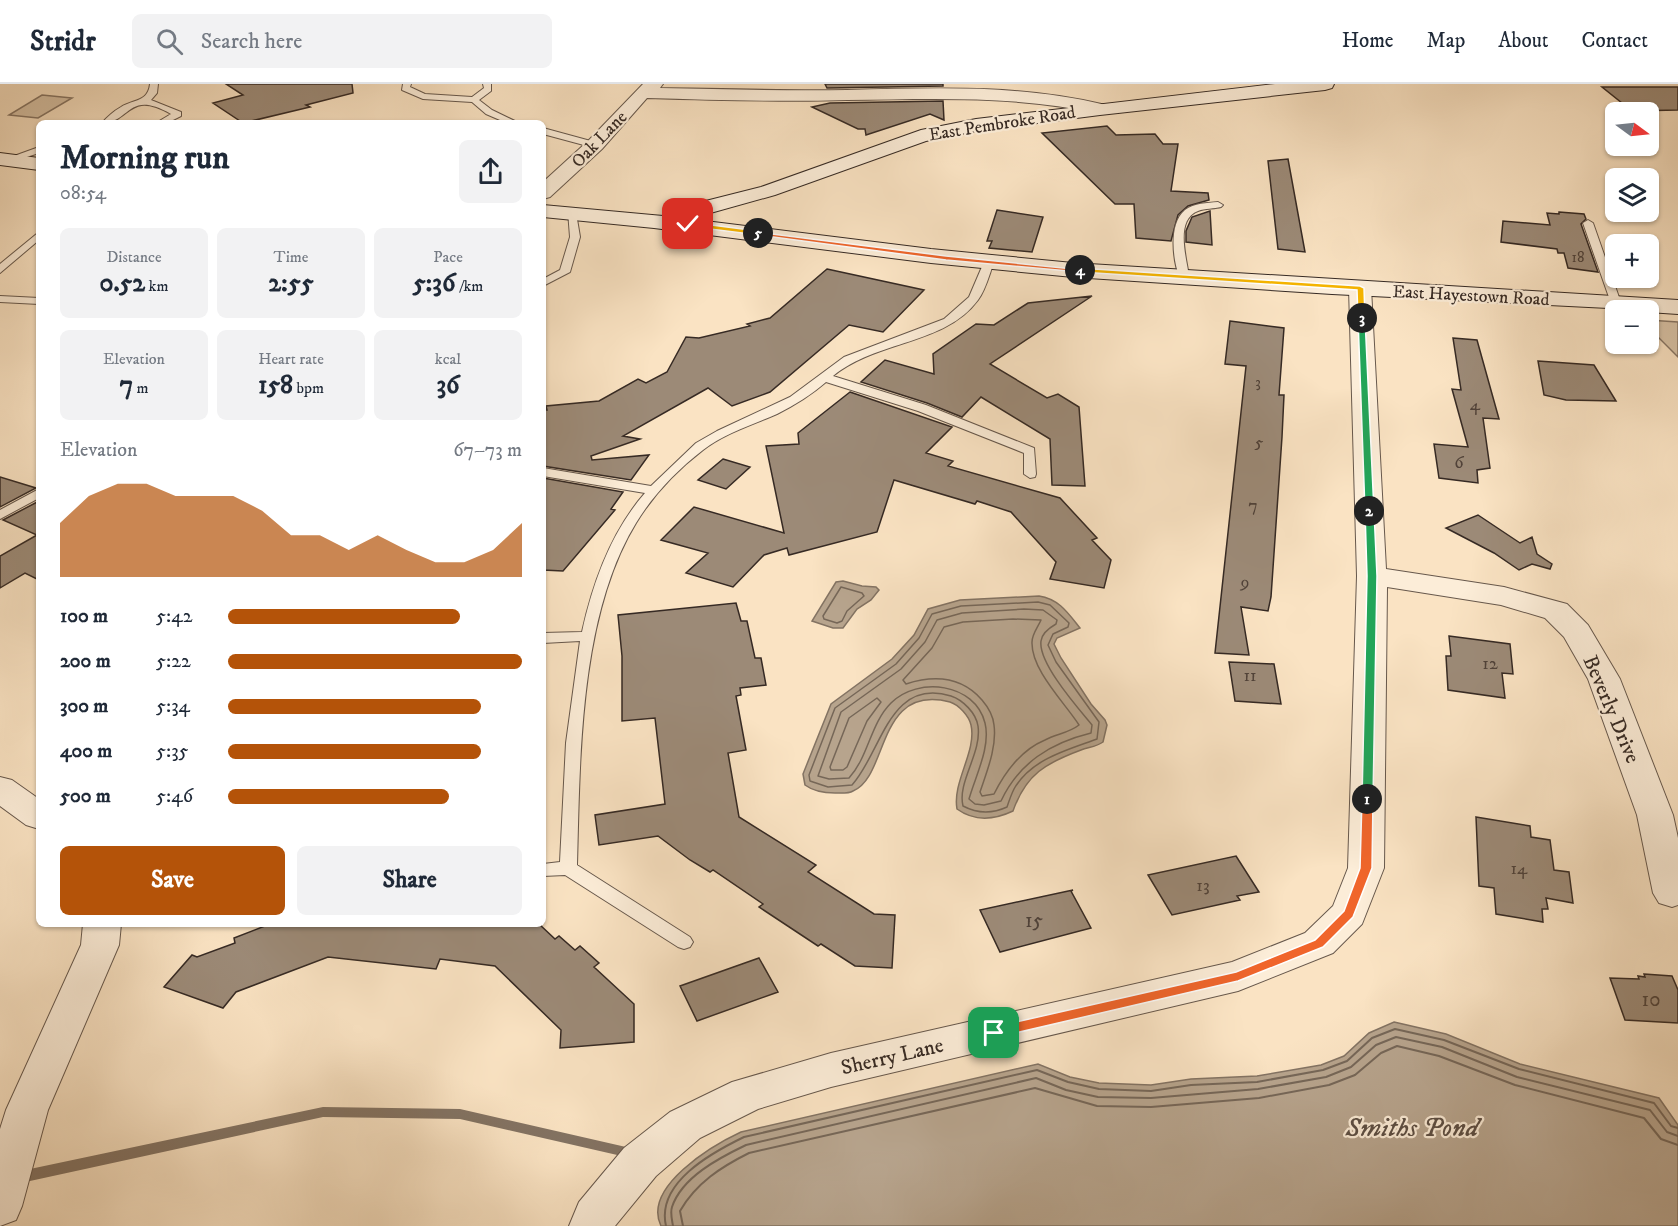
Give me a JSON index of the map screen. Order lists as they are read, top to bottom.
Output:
{
  "streets": {
    "street": [
      "East Pembroke Road",
      "Oak Lane",
      "East Hayestown Road",
      "Beverly Drive",
      "Sherry Lane"
    ]
  },
  "crossings": [
    ["East Pembroke Road", "East Hayestown Road"],
    ["East Hayestown Road", "Sherry Lane"],
    ["Beverly Drive", "Sherry Lane"]
  ],
  "water": ["Smiths Pond"],
  "house_numbers": [
    "18",
    "3",
    "4",
    "5",
    "6",
    "7",
    "9",
    "12",
    "11",
    "14",
    "13",
    "15",
    "10"
  ],
  "north": "right",
  "page": {
    "header": "Stridr",
    "search": "Search here",
    "nav": [
      "Home",
      "Map",
      "About",
      "Contact"
    ],
    "map_buttons": ["+", "−"],
    "heading": ["Morning run", "08:54"],
    "pins": [
      "5",
      "4",
      "3",
      "2",
      "1"
    ],
    "stats": [
      ["Distance", "0.52 km"],
      ["Time", "2:55"],
      ["Pace", "5:36 /km"],
      ["Elevation", "7 m"],
      ["Heart rate", "158 bpm"],
      ["kcal", "36"]
    ],
    "chart": ["Elevation", "67–73 m"],
    "list": [
      {
        "name": "100 m",
        "note": "5:42"
      },
      {
        "name": "200 m",
        "note": "5:22"
      },
      {
        "name": "300 m",
        "note": "5:34"
      },
      {
        "name": "400 m",
        "note": "5:35"
      },
      {
        "name": "500 m",
        "note": "5:46"
      }
    ],
    "buttons": ["Save", "Share"]
  }
}
